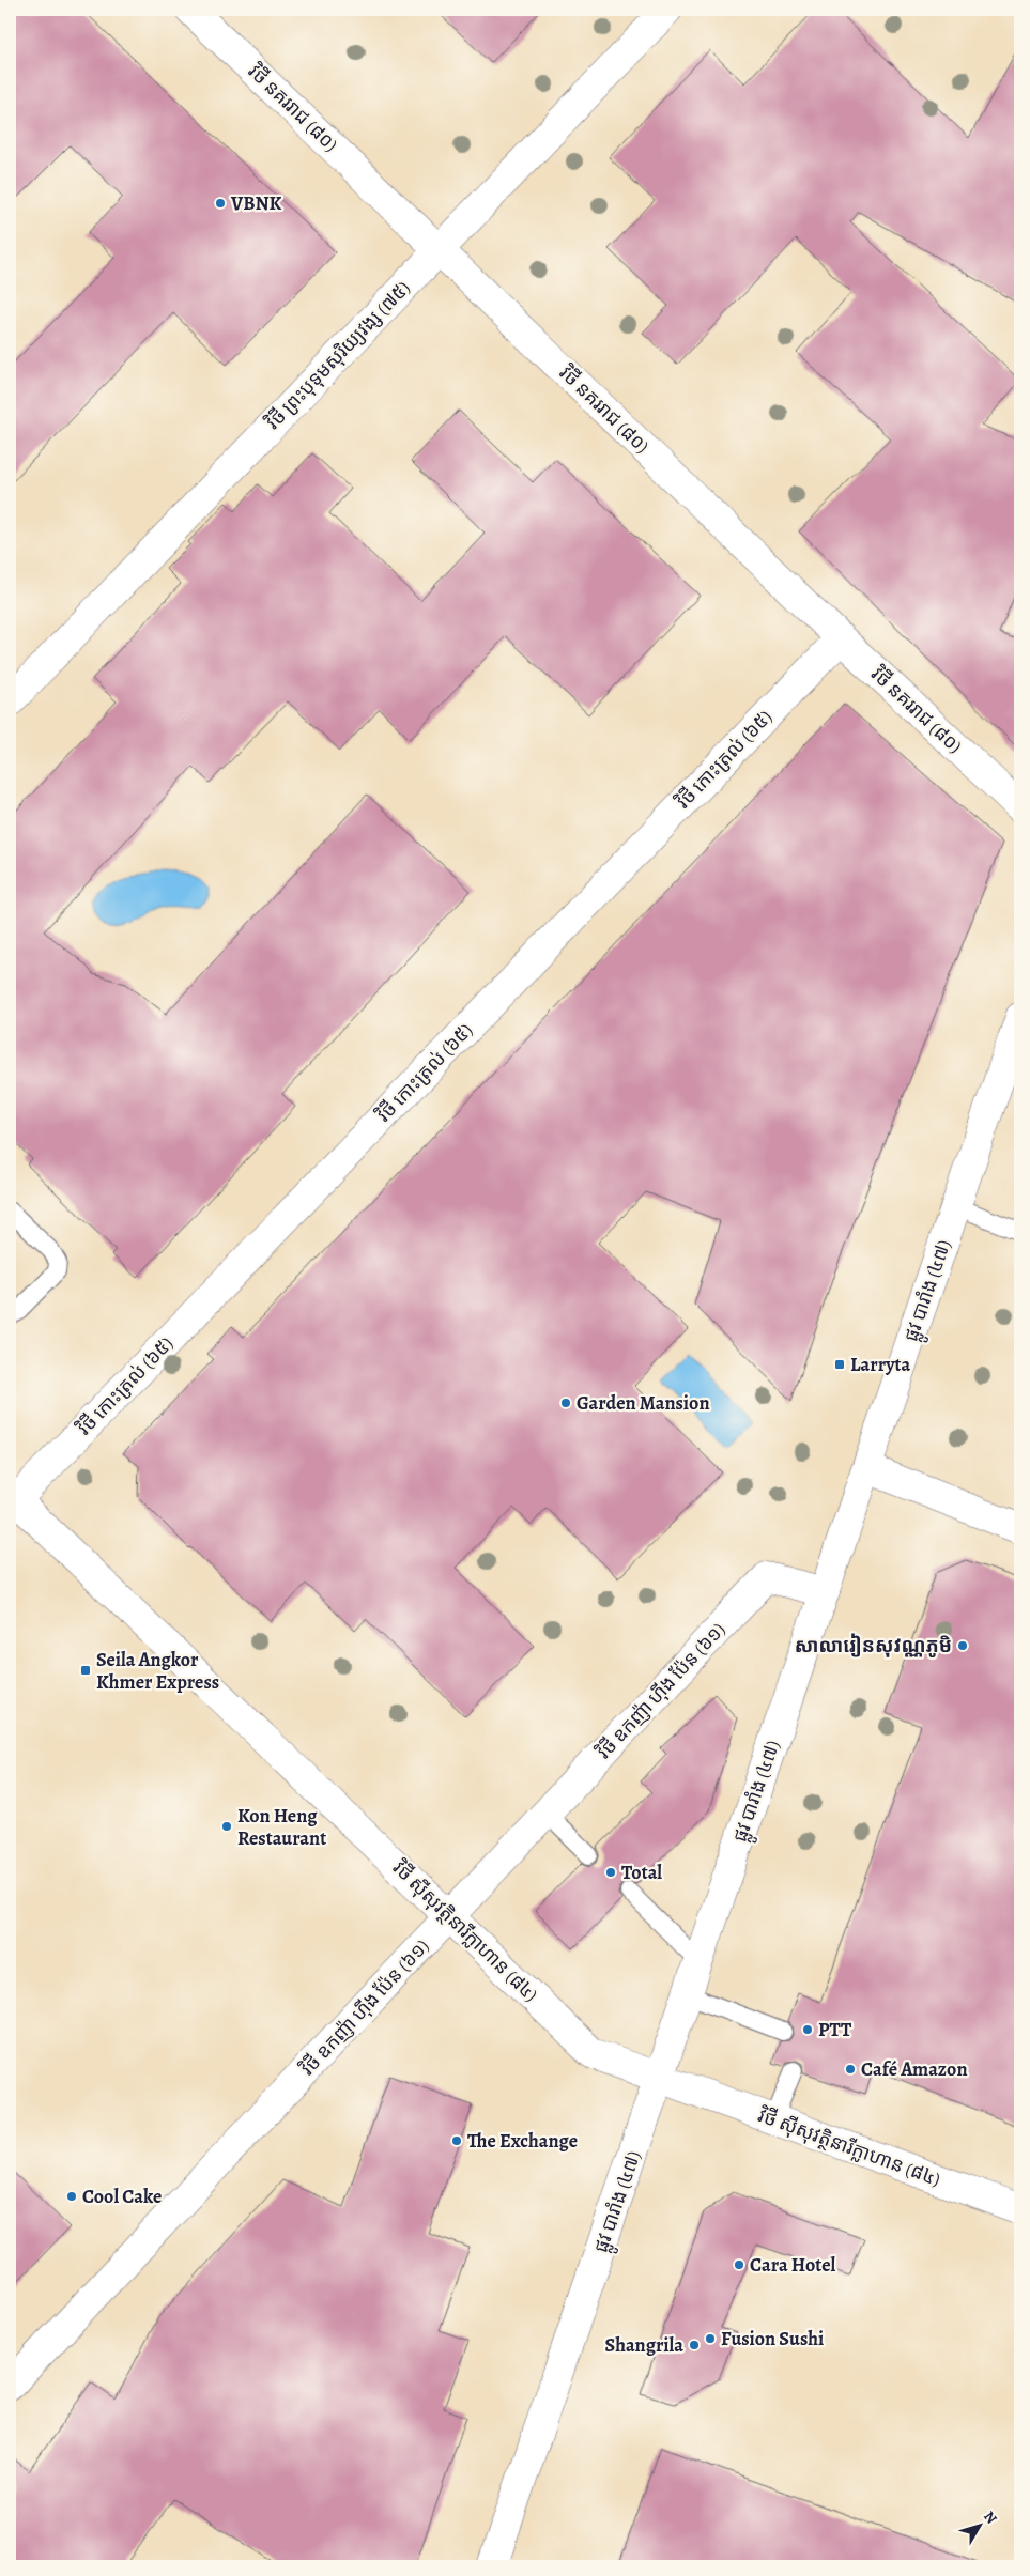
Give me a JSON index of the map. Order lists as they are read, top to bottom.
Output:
{
  "streets": {
    "street": [
      "វិថី នគររាជ (៨០)",
      "វិថី ព្រះបុទុមសុរិយ្យវង្ស (៧៥)",
      "វិថី កោះត្រល់ (៦៥)",
      "ផ្លូវ បារាំង (៤៧)",
      "វិថី ឧកញ៉ា ហ៊ីង ប៉ែន (៦១)",
      "វិថី ស៊ីសុវត្ថិនារីក្លាហាន (៨៤)"
    ]
  },
  "crossings": [
    ["វិថី នគររាជ (៨០)", "វិថី ព្រះបុទុមសុរិយ្យវង្ស (៧៥)"],
    ["វិថី នគររាជ (៨០)", "វិថី កោះត្រល់ (៦៥)"],
    ["វិថី កោះត្រល់ (៦៥)", "វិថី ស៊ីសុវត្ថិនារីក្លាហាន (៨៤)"],
    ["ផ្លូវ បារាំង (៤៧)", "វិថី ឧកញ៉ា ហ៊ីង ប៉ែន (៦១)"],
    ["ផ្លូវ បារាំង (៤៧)", "វិថី ស៊ីសុវត្ថិនារីក្លាហាន (៨៤)"],
    ["វិថី ឧកញ៉ា ហ៊ីង ប៉ែន (៦១)", "វិថី ស៊ីសុវត្ថិនារីក្លាហាន (៨៤)"]
  ],
  "places": {
    "other": [
      "VBNK",
      "Garden Mansion",
      "សាលារៀនសុវណ្ណភូមិ",
      "Kon Heng Restaurant",
      "Total",
      "PTT",
      "Café Amazon",
      "The Exchange",
      "Cool Cake",
      "Cara Hotel",
      "Fusion Sushi",
      "Shangrila"
    ],
    "transit": ["Larryta", "Seila Angkor Khmer Express"]
  },
  "north": "top right"
}
